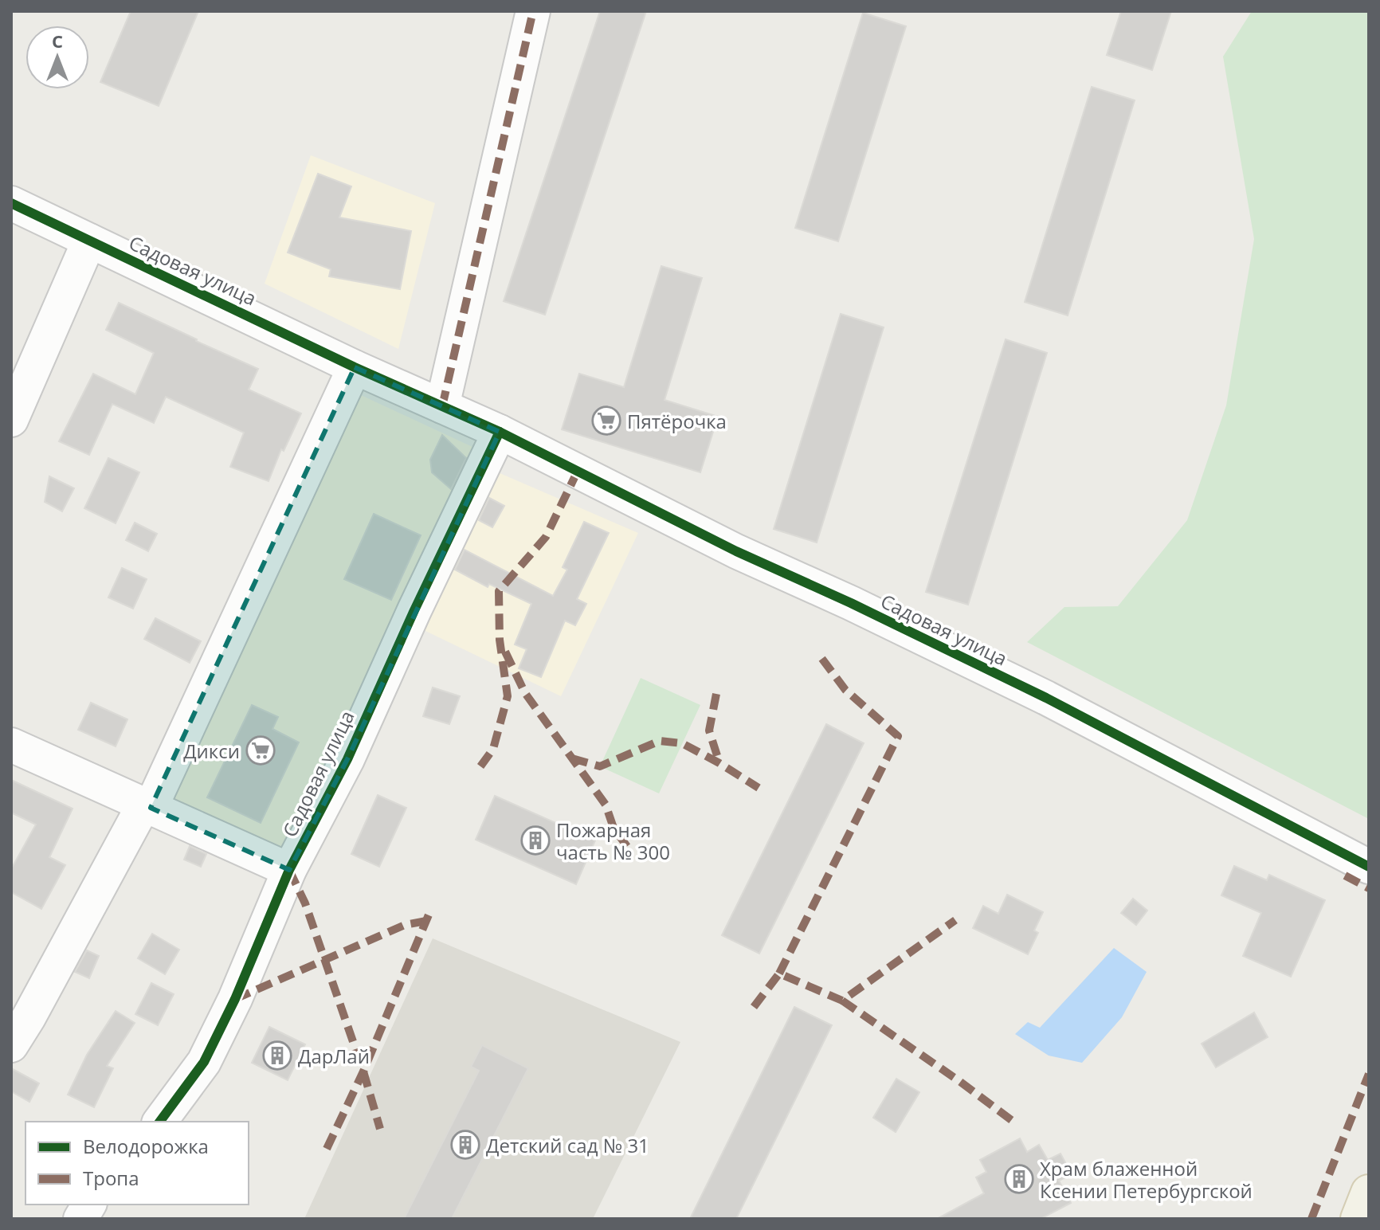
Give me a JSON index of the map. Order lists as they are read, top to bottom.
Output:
{
  "streets": {
    "street": ["Садовая улица"]
  },
  "places": {
    "supermarket": ["Пятёрочка", "Дикси"],
    "building": [
      "Пожарная часть № 300",
      "ДарЛай",
      "Детский сад № 31",
      "Храм блаженной Ксении Петербургской"
    ]
  },
  "legend": ["Велодорожка", "Тропа"],
  "north": "top"
}
